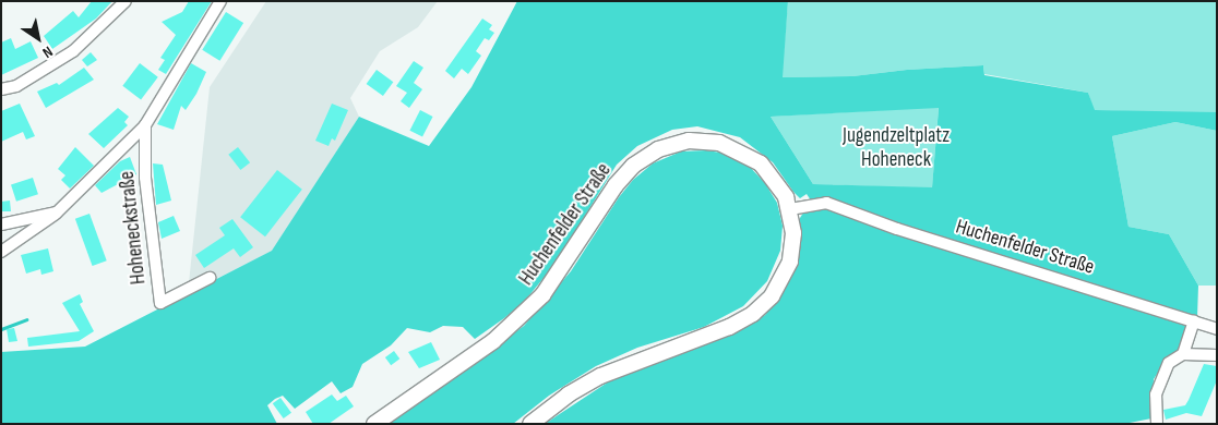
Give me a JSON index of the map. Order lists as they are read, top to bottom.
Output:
{
  "streets": {
    "main road": ["Huchenfelder Straße"],
    "street": ["Hoheneckstraße"]
  },
  "parks": ["Jugendzeltplatz Hoheneck"],
  "north": "bottom right"
}
